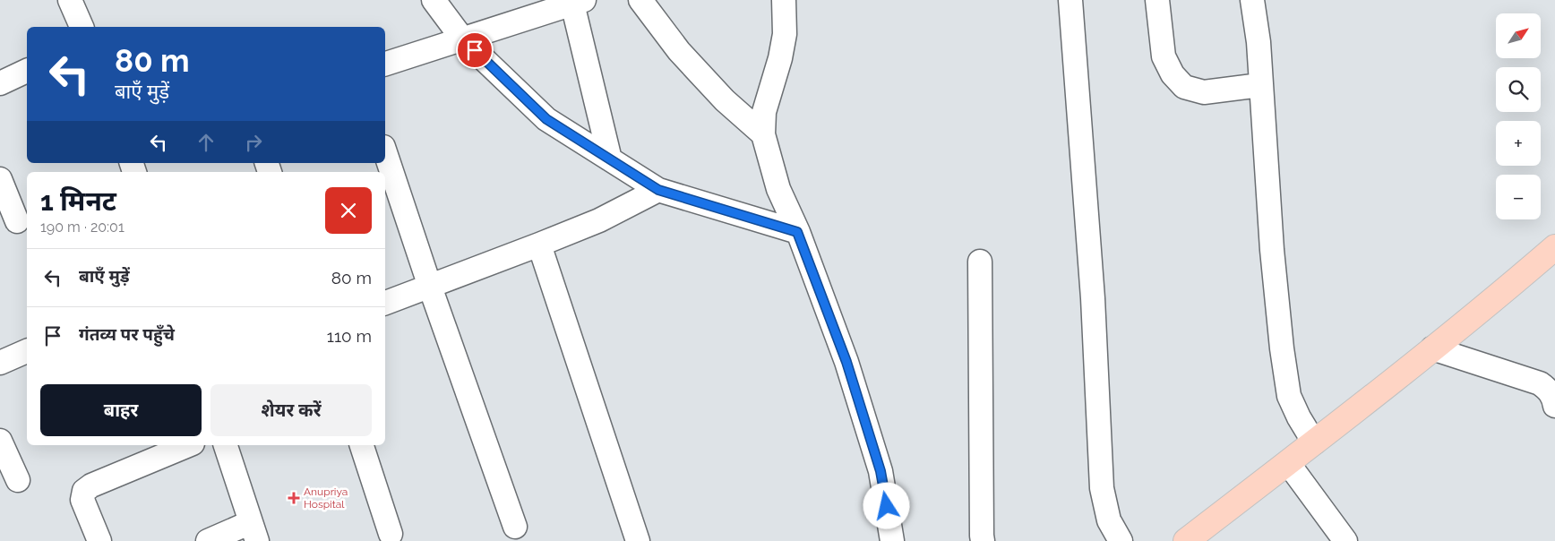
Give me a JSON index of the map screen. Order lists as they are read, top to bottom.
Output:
{
  "places": {
    "health": ["Anupriya Hospital"]
  },
  "north": "top right",
  "page": {
    "map_buttons": ["+", "−"],
    "turn": ["80 m", "बाएँ मुड़ें"],
    "heading": ["1 मिनट", "190 m · 20:01"],
    "list": [
      {
        "name": "बाएँ मुड़ें",
        "value": "80 m"
      },
      {
        "name": "गंतव्य पर पहुँचे",
        "value": "110 m"
      }
    ],
    "buttons": ["बाहर", "शेयर करें"]
  }
}
